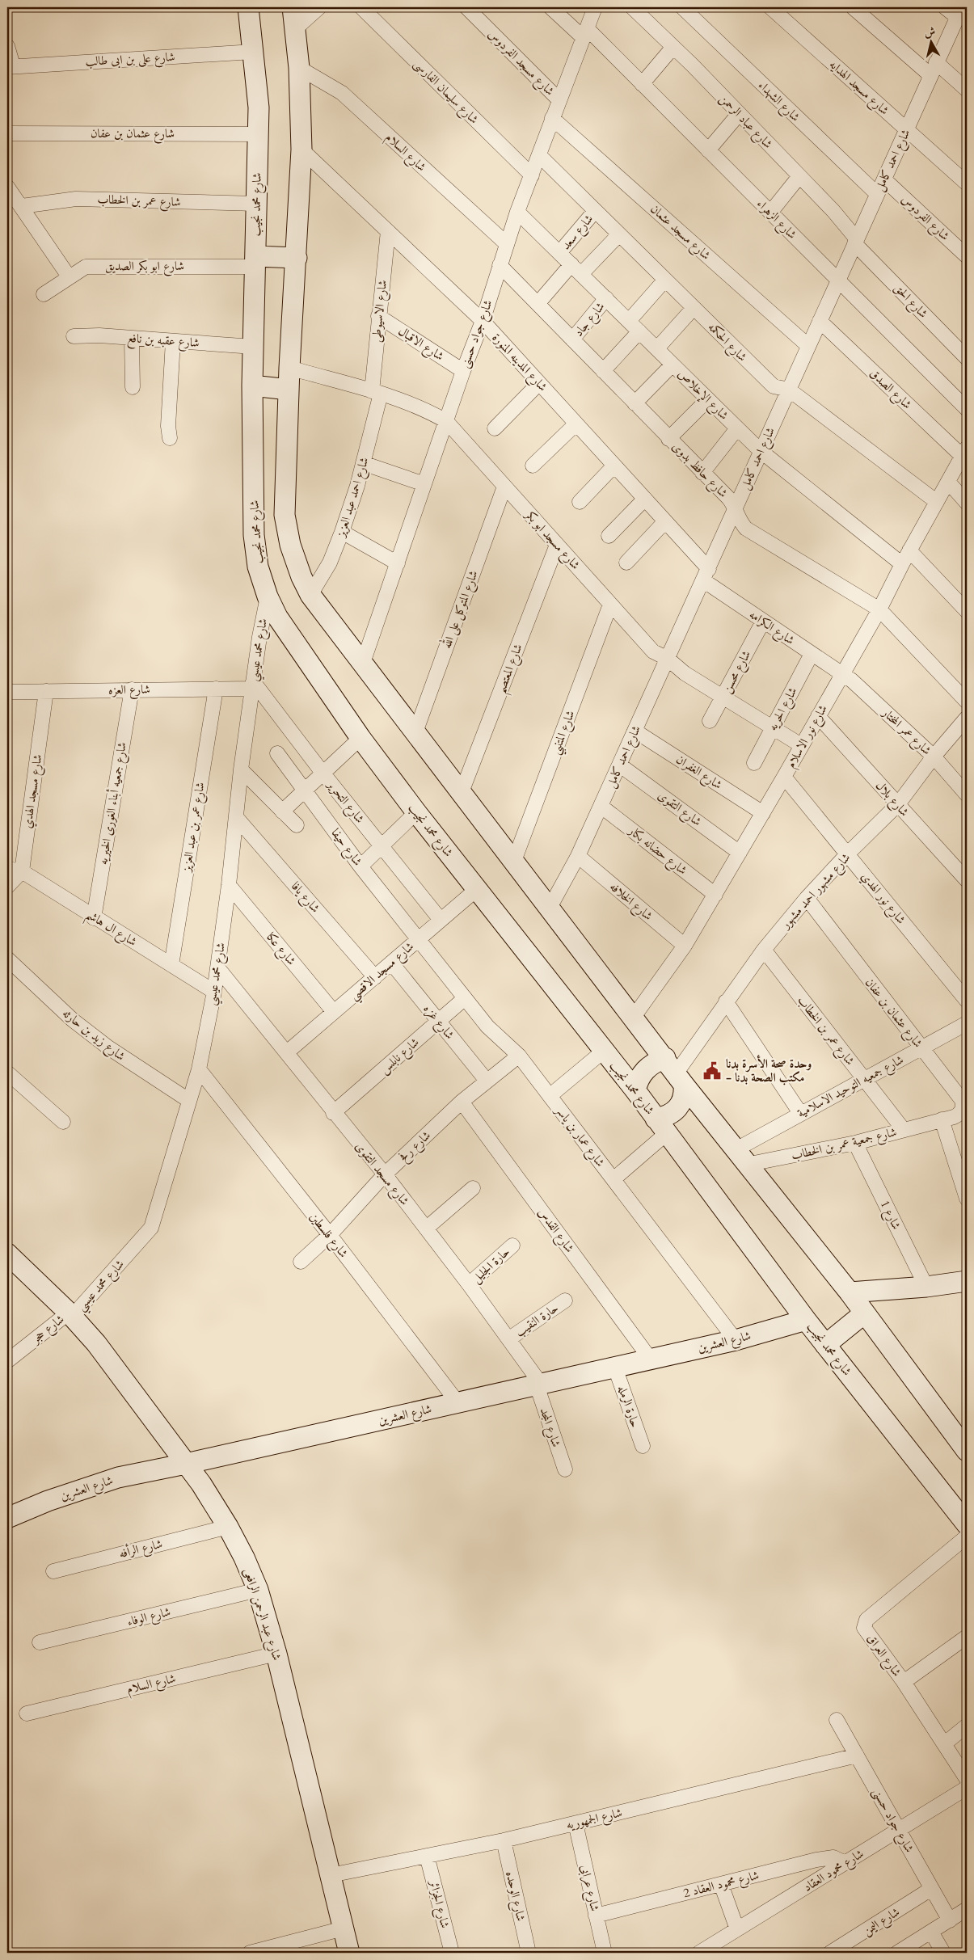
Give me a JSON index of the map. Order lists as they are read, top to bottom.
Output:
{
  "streets": {
    "main road": ["شارع محمد نجيب", "شارع العشرين", "شارع عبد الرحمن الرافعى"],
    "street": [
      "شارع على بن ابى طالب",
      "شارع مسجد الفردوس",
      "شارع مسجد الهدايه",
      "شارع سليمان الفارسى",
      "شارع الشهداء",
      "شارع عباد الرحمن",
      "شارع عثمان بن عفان",
      "شارع السلام",
      "شارع احمد كامل",
      "شارع عمر بن الخطاب",
      "شارع الفردوس",
      "شارع الزهراء",
      "شارع سعد",
      "شارع مسجد عثمان",
      "شارع ابو بكر الصديق",
      "شارع الحق",
      "شارع الاسيوطى",
      "شارع جاد",
      "شارع جواد حسنى",
      "شارع عقبه بن نافع",
      "شارع الحكمه",
      "شارع الاقبال",
      "شارع المدينه المنورة",
      "شارع الصدق",
      "شارع الإخلاص",
      "شارع حافظ بدوى",
      "شارع احمد عبد العزيز",
      "شارع مسجد ابو بكر",
      "شارع المتوكل على الله",
      "شارع الكرامه",
      "شارع محمد عيسي",
      "شارع المعتصم",
      "شارع محسن",
      "شارع العزه",
      "شارع الحريه",
      "شارع عمر المختار",
      "شارع المتنبي",
      "شارع نور الاسلام",
      "شارع الغفران",
      "شارع مسجد الهدي",
      "شارع بلال",
      "شارع التحرير",
      "شارع جمعيه أبناء الغورى الخيريه",
      "شارع التقوى",
      "شارع عمر بن عبد العزيز",
      "شارع حيفا",
      "شارع حضانه بكار",
      "شارع مشهور احمد مشهور",
      "شارع يافا",
      "شارع نور الهدي",
      "شارع الخلافه",
      "شارع ال هاشم",
      "شارع عكا",
      "شارع مسجد الاقصي",
      "شارع غزه",
      "شارع زيد بن حارثه",
      "شارع نابلس",
      "شارع جمعيه التوحيد الاسلامية",
      "شارع عمار بن ياسر",
      "شارع جمعية عمر بن الخطاب",
      "شارع رفح",
      "شارع مسجد التقوى",
      "شارع 1",
      "شارع القدس",
      "شارع فلسطين",
      "حارة الجليل",
      "حارة النقيب",
      "شارع حجر",
      "حارة الرمله",
      "شارع المجد",
      "شارع الرأفه",
      "شارع الوفاء",
      "شارع العراق",
      "شارع الجمهوريه",
      "شارع محمود العقاد",
      "شارع محمود العقاد 2",
      "شارع عرابى",
      "شارع الوحده",
      "شارع الجزائر",
      "شارع اليمن"
    ]
  },
  "crossings": [
    ["شارع على بن ابى طالب", "شارع محمد نجيب"],
    ["شارع مسجد الفردوس", "شارع جواد حسنى"],
    ["شارع مسجد الهدايه", "شارع احمد كامل"],
    ["شارع سليمان الفارسى", "شارع جواد حسنى"],
    ["شارع الشهداء", "شارع احمد كامل"],
    ["شارع عباد الرحمن", "شارع احمد كامل"],
    ["شارع عباد الرحمن", "شارع الحق"],
    ["شارع عثمان بن عفان", "شارع محمد نجيب"],
    ["شارع عثمان بن عفان", "شارع مشهور احمد مشهور"],
    ["شارع عثمان بن عفان", "شارع جمعيه التوحيد الاسلامية"],
    ["شارع عثمان بن عفان", "شارع جمعية عمر بن الخطاب"],
    ["شارع السلام", "شارع جواد حسنى"],
    ["شارع السلام", "شارع عبد الرحمن الرافعى"],
    ["شارع احمد كامل", "شارع الفردوس"],
    ["شارع احمد كامل", "شارع الزهراء"],
    ["شارع احمد كامل", "شارع مسجد عثمان"],
    ["شارع احمد كامل", "شارع الحق"],
    ["شارع احمد كامل", "شارع الحكمه"],
    ["شارع احمد كامل", "شارع المدينه المنورة"],
    ["شارع احمد كامل", "شارع الصدق"],
    ["شارع احمد كامل", "شارع الإخلاص"],
    ["شارع احمد كامل", "شارع حافظ بدوى"],
    ["شارع احمد كامل", "شارع مسجد ابو بكر"],
    ["شارع احمد كامل", "شارع الكرامه"],
    ["شارع احمد كامل", "شارع الغفران"],
    ["شارع احمد كامل", "شارع التقوى"],
    ["شارع احمد كامل", "شارع حضانه بكار"],
    ["شارع احمد كامل", "شارع الخلافه"],
    ["شارع عمر بن الخطاب", "شارع محمد نجيب"],
    ["شارع عمر بن الخطاب", "شارع مشهور احمد مشهور"],
    ["شارع عمر بن الخطاب", "شارع جمعيه التوحيد الاسلامية"],
    ["شارع عمر بن الخطاب", "شارع جمعية عمر بن الخطاب"],
    ["شارع محمد نجيب", "شارع ابو بكر الصديق"],
    ["شارع محمد نجيب", "شارع عقبه بن نافع"],
    ["شارع محمد نجيب", "شارع محمد عيسي"],
    ["شارع محمد نجيب", "شارع مسجد الاقصي"],
    ["شارع محمد نجيب", "شارع العشرين"],
    ["شارع الزهراء", "شارع جواد حسنى"],
    ["شارع سعد", "شارع الحكمه"],
    ["شارع سعد", "شارع الإخلاص"],
    ["شارع سعد", "شارع حافظ بدوى"],
    ["شارع مسجد عثمان", "شارع جواد حسنى"],
    ["شارع الاسيوطى", "شارع الاقبال"],
    ["شارع الاسيوطى", "شارع المدينه المنورة"],
    ["شارع الاسيوطى", "شارع احمد عبد العزيز"],
    ["شارع الاسيوطى", "شارع مسجد ابو بكر"],
    ["شارع جاد", "شارع الإخلاص"],
    ["شارع جاد", "شارع حافظ بدوى"],
    ["شارع جواد حسنى", "شارع الحكمه"],
    ["شارع جواد حسنى", "شارع الاقبال"],
    ["شارع جواد حسنى", "شارع المدينه المنورة"],
    ["شارع جواد حسنى", "شارع الإخلاص"],
    ["شارع جواد حسنى", "شارع حافظ بدوى"],
    ["شارع جواد حسنى", "شارع مسجد ابو بكر"],
    ["شارع جواد حسنى", "شارع الجمهوريه"],
    ["شارع جواد حسنى", "شارع محمود العقاد"],
    ["شارع جواد حسنى", "شارع اليمن"],
    ["شارع الحكمه", "شارع نور الاسلام"],
    ["شارع المدينه المنورة", "شارع الكرامه"],
    ["شارع الصدق", "شارع نور الاسلام"],
    ["شارع الإخلاص", "شارع نور الاسلام"],
    ["شارع حافظ بدوى", "شارع نور الاسلام"],
    ["شارع احمد عبد العزيز", "شارع مسجد ابو بكر"],
    ["شارع مسجد ابو بكر", "شارع المتوكل على الله"],
    ["شارع مسجد ابو بكر", "شارع المعتصم"],
    ["شارع مسجد ابو بكر", "شارع محسن"],
    ["شارع مسجد ابو بكر", "شارع الحريه"],
    ["شارع مسجد ابو بكر", "شارع المتنبي"],
    ["شارع مسجد ابو بكر", "شارع نور الاسلام"],
    ["شارع الكرامه", "شارع محسن"],
    ["شارع الكرامه", "شارع الحريه"],
    ["شارع الكرامه", "شارع عمر المختار"],
    ["شارع الكرامه", "شارع نور الاسلام"],
    ["شارع محمد عيسي", "شارع العزه"],
    ["شارع محمد عيسي", "شارع التحرير"],
    ["شارع محمد عيسي", "شارع يافا"],
    ["شارع محمد عيسي", "شارع ال هاشم"],
    ["شارع محمد عيسي", "شارع عكا"],
    ["شارع محمد عيسي", "شارع زيد بن حارثه"],
    ["شارع محمد عيسي", "شارع مسجد التقوى"],
    ["شارع محمد عيسي", "شارع فلسطين"],
    ["شارع محمد عيسي", "شارع حجر"],
    ["شارع محمد عيسي", "شارع عبد الرحمن الرافعى"],
    ["شارع العزه", "شارع مسجد الهدي"],
    ["شارع العزه", "شارع التحرير"],
    ["شارع العزه", "شارع جمعيه أبناء الغورى الخيريه"],
    ["شارع العزه", "شارع عمر بن عبد العزيز"],
    ["شارع عمر المختار", "شارع نور الاسلام"],
    ["شارع عمر المختار", "شارع مشهور احمد مشهور"],
    ["شارع نور الاسلام", "شارع الغفران"],
    ["شارع نور الاسلام", "شارع بلال"],
    ["شارع نور الاسلام", "شارع التقوى"],
    ["شارع نور الاسلام", "شارع حضانه بكار"],
    ["شارع نور الاسلام", "شارع نور الهدي"],
    ["شارع نور الاسلام", "شارع الخلافه"],
    ["شارع مسجد الهدي", "شارع ال هاشم"],
    ["شارع بلال", "شارع مشهور احمد مشهور"],
    ["شارع التحرير", "شارع مسجد الاقصي"],
    ["شارع جمعيه أبناء الغورى الخيريه", "شارع ال هاشم"],
    ["شارع عمر بن عبد العزيز", "شارع ال هاشم"],
    ["شارع حيفا", "شارع مسجد الاقصي"],
    ["شارع حيفا", "شارع عمار بن ياسر"],
    ["شارع مشهور احمد مشهور", "شارع نور الهدي"],
    ["شارع يافا", "شارع مسجد الاقصي"],
    ["شارع عكا", "شارع مسجد الاقصي"],
    ["شارع مسجد الاقصي", "شارع غزه"],
    ["شارع مسجد الاقصي", "شارع عمار بن ياسر"],
    ["شارع مسجد الاقصي", "شارع مسجد التقوى"],
    ["شارع غزه", "شارع نابلس"],
    ["شارع غزه", "شارع رفح"],
    ["شارع نابلس", "شارع عمار بن ياسر"],
    ["شارع نابلس", "شارع مسجد التقوى"],
    ["شارع جمعيه التوحيد الاسلامية", "شارع جمعية عمر بن الخطاب"],
    ["شارع عمار بن ياسر", "شارع رفح"],
    ["شارع عمار بن ياسر", "شارع العشرين"],
    ["شارع جمعية عمر بن الخطاب", "شارع 1"],
    ["شارع رفح", "شارع مسجد التقوى"],
    ["شارع رفح", "شارع القدس"],
    ["شارع رفح", "شارع فلسطين"],
    ["شارع مسجد التقوى", "حارة الجليل"],
    ["شارع مسجد التقوى", "حارة النقيب"],
    ["شارع مسجد التقوى", "شارع العشرين"],
    ["شارع مسجد التقوى", "شارع المجد"],
    ["شارع القدس", "شارع العشرين"],
    ["شارع فلسطين", "شارع العشرين"],
    ["شارع حجر", "شارع عبد الرحمن الرافعى"],
    ["شارع العشرين", "حارة الرمله"],
    ["شارع العشرين", "شارع المجد"],
    ["شارع العشرين", "شارع عبد الرحمن الرافعى"],
    ["شارع الرأفه", "شارع عبد الرحمن الرافعى"],
    ["شارع عبد الرحمن الرافعى", "شارع الوفاء"],
    ["شارع عبد الرحمن الرافعى", "شارع الجمهوريه"],
    ["شارع الجمهوريه", "شارع عرابى"],
    ["شارع الجمهوريه", "شارع الوحده"],
    ["شارع الجمهوريه", "شارع الجزائر"],
    ["شارع محمود العقاد", "شارع محمود العقاد 2"],
    ["شارع محمود العقاد 2", "شارع عرابى"]
  ],
  "places": {
    "public building": ["وحدة صحة الأسرة بدنا - مكتب الصحة بدنا"]
  },
  "north": "top"
}
